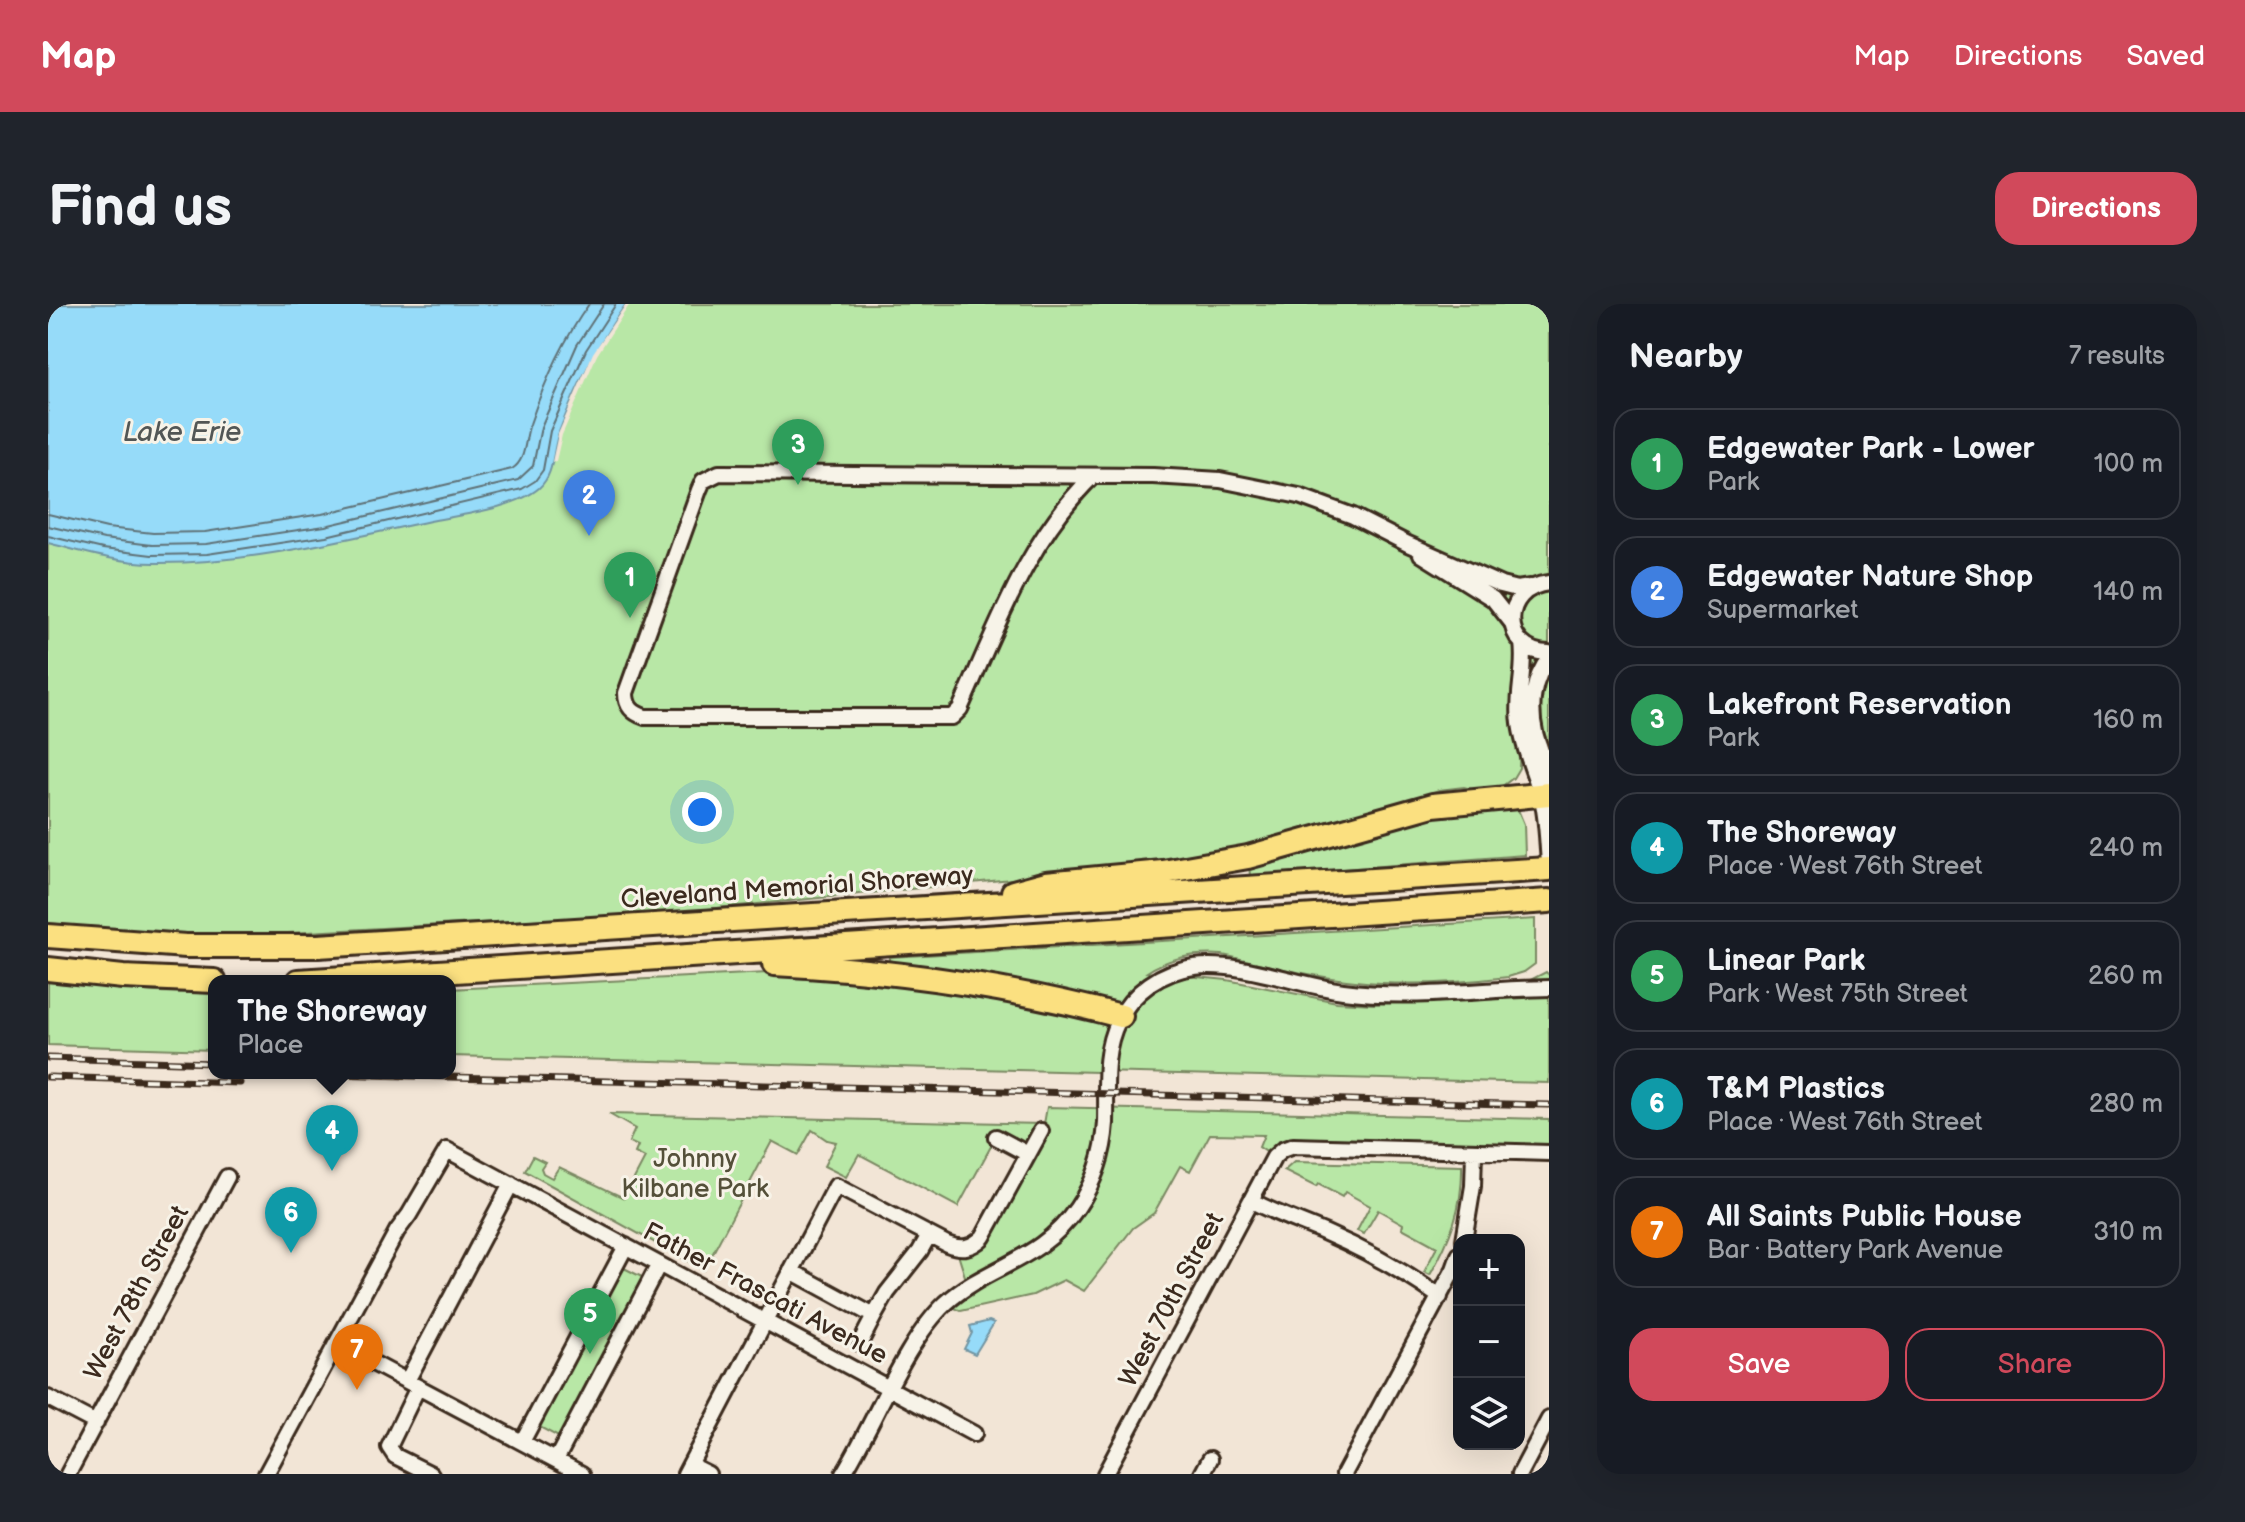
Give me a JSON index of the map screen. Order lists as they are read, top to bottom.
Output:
{
  "streets": {
    "highway": ["Cleveland Memorial Shoreway"],
    "street": ["West 78th Street", "Father Frascati Avenue", "West 70th Street"]
  },
  "water": ["Lake Erie"],
  "parks": ["Johnny Kilbane Park"],
  "page": {
    "header": "Map",
    "nav": ["Map", "Directions", "Saved"],
    "buttons": [
      "Directions",
      ["Save", "Share"]
    ],
    "title": "Find us",
    "heading": ["Nearby", "7 results"],
    "list": [
      {
        "mark": "1",
        "name": "Edgewater Park - Lower",
        "note": "Park",
        "value": "100 m"
      },
      {
        "mark": "2",
        "name": "Edgewater Nature Shop",
        "note": "Supermarket",
        "value": "140 m"
      },
      {
        "mark": "3",
        "name": "Lakefront Reservation",
        "note": "Park",
        "value": "160 m"
      },
      {
        "mark": "4",
        "name": "The Shoreway",
        "note": "Place · West 76th Street",
        "value": "240 m"
      },
      {
        "mark": "5",
        "name": "Linear Park",
        "note": "Park · West 75th Street",
        "value": "260 m"
      },
      {
        "mark": "6",
        "name": "T&M Plastics",
        "note": "Place · West 76th Street",
        "value": "280 m"
      },
      {
        "mark": "7",
        "name": "All Saints Public House",
        "note": "Bar · Battery Park Avenue",
        "value": "310 m"
      }
    ],
    "pins": [
      "3",
      "2",
      "1",
      "4",
      "6",
      "5",
      "7"
    ],
    "popup": ["The Shoreway", "Place"],
    "map_buttons": ["+", "−"]
  }
}
